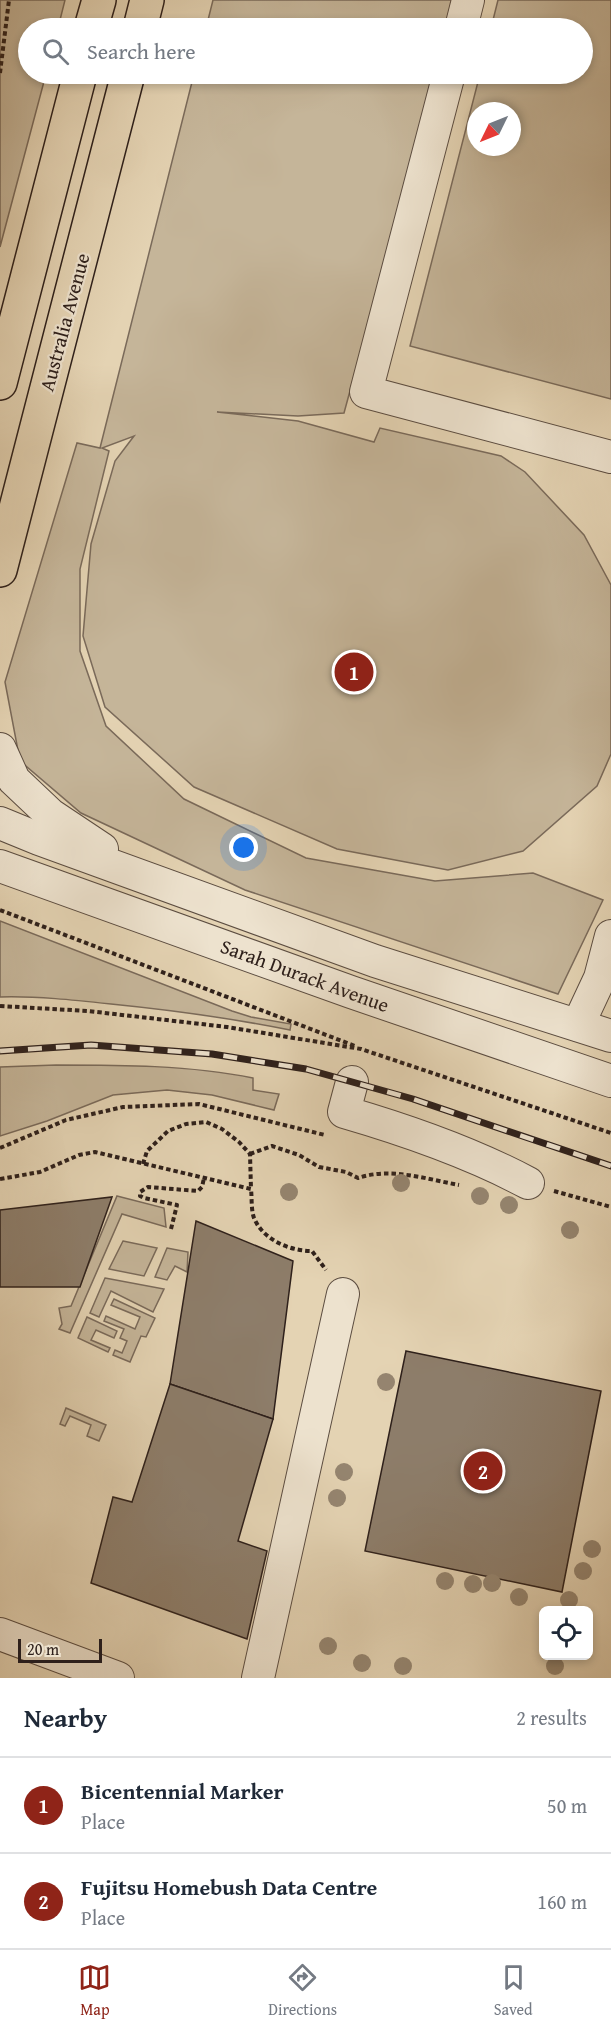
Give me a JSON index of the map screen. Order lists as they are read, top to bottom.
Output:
{
  "streets": {
    "main road": ["Australia Avenue"],
    "street": ["Sarah Durack Avenue"]
  },
  "scale_bar": "20 m",
  "north": "bottom left",
  "page": {
    "search": "Search here",
    "pins": ["1", "2"],
    "scale": "20 m",
    "heading": ["Nearby", "2 results"],
    "list": [
      {
        "mark": "1",
        "name": "Bicentennial Marker",
        "note": "Place",
        "value": "50 m"
      },
      {
        "mark": "2",
        "name": "Fujitsu Homebush Data Centre",
        "note": "Place",
        "value": "160 m"
      }
    ],
    "nav": ["Map", "Directions", "Saved"]
  }
}
